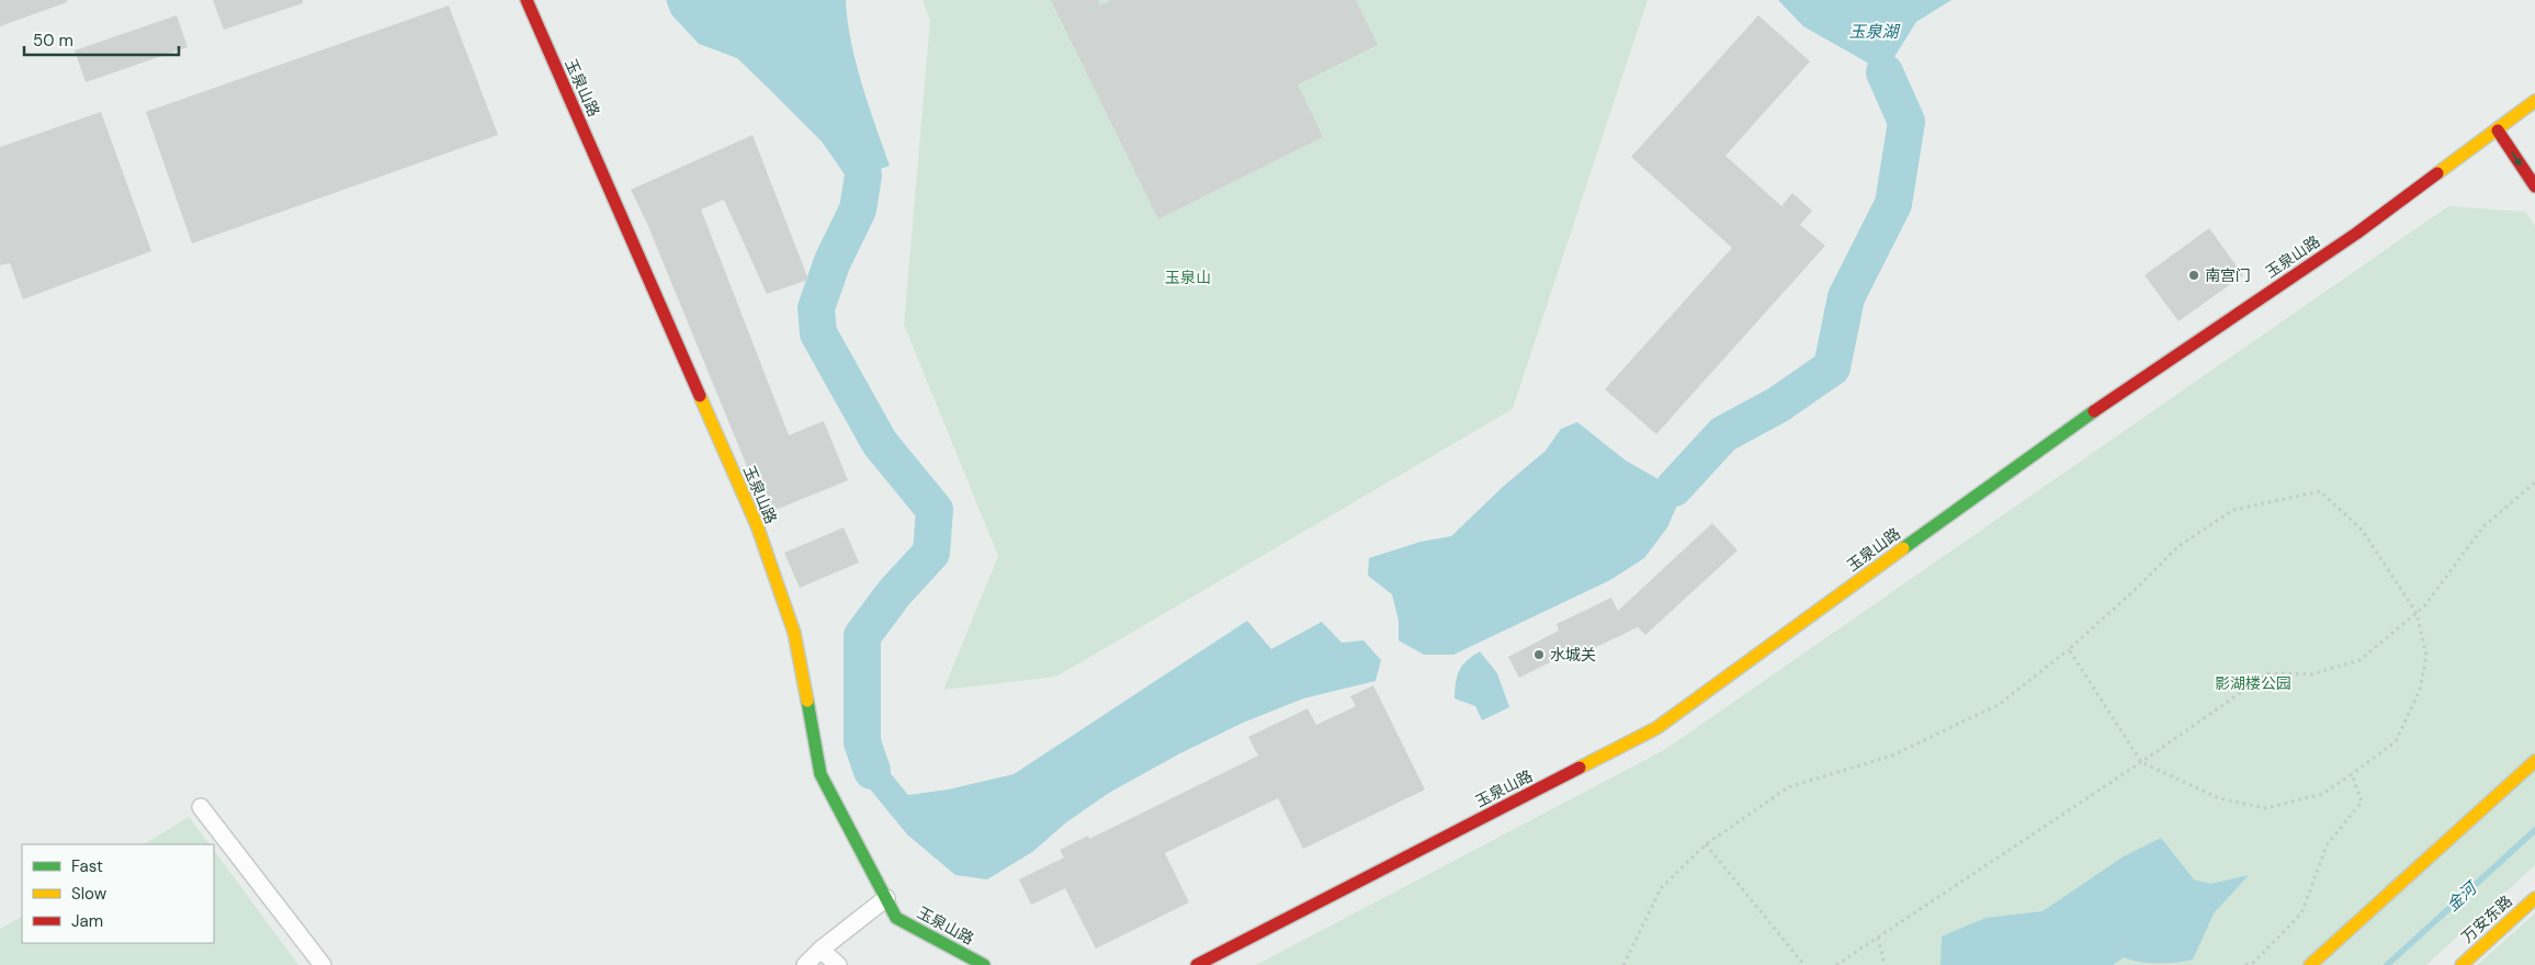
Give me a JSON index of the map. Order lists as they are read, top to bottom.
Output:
{
  "streets": {
    "street": ["玉泉山路", "万安东路"]
  },
  "water": ["玉泉湖", "金河"],
  "parks": ["玉泉山", "影湖楼公园"],
  "places": ["南宫门", "水城关"],
  "legend": ["Fast", "Slow", "Jam"],
  "scale_bar": "50 m"
}
